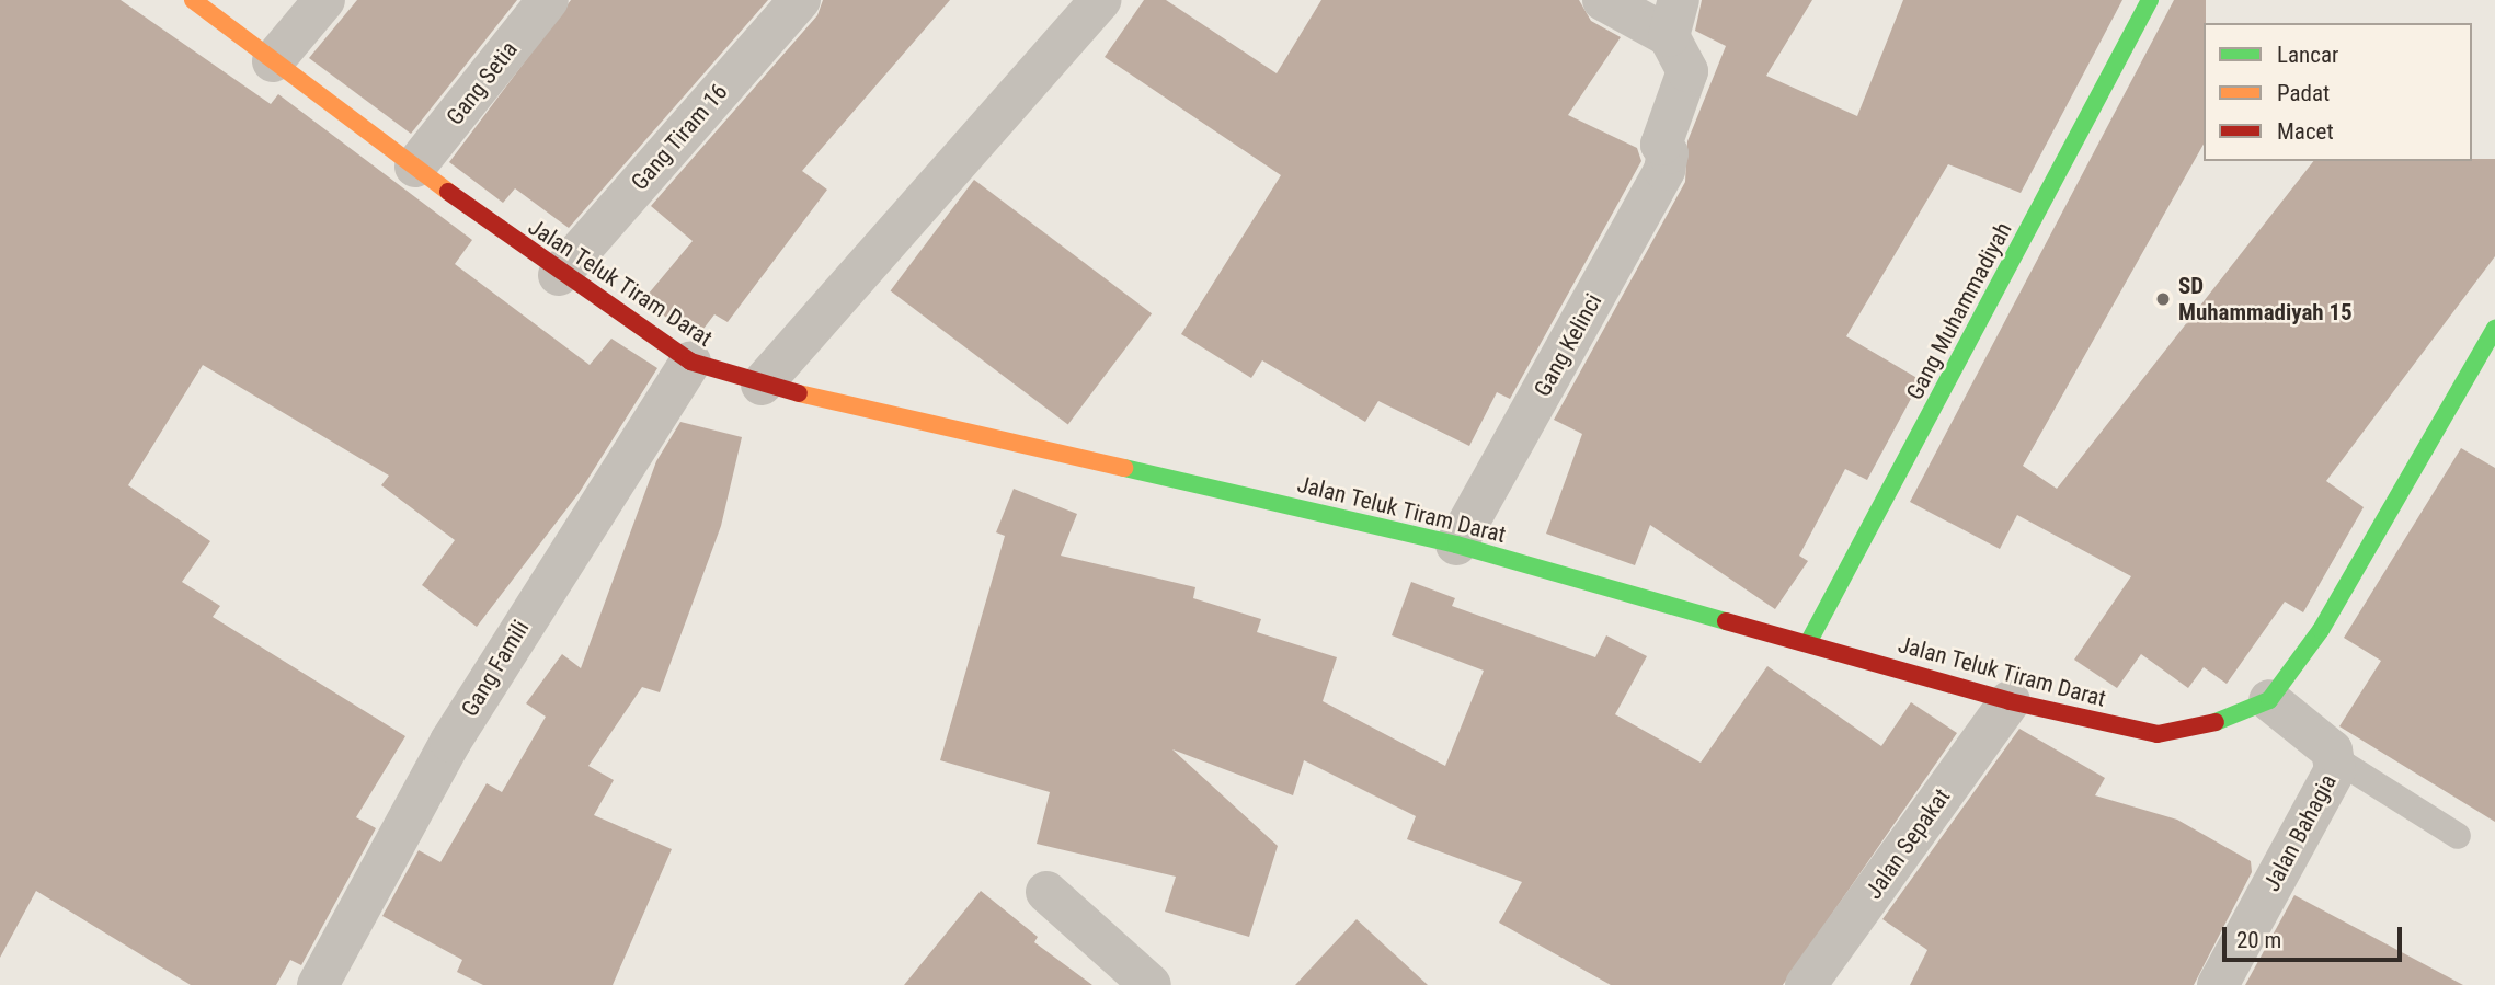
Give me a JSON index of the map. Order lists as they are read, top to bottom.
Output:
{
  "streets": {
    "street": [
      "Gang Setia",
      "Gang Tiram 16",
      "Jalan Teluk Tiram Darat",
      "Gang Muhammadiyah",
      "Gang Kelinci",
      "Gang Famili",
      "Jalan Bahagia",
      "Jalan Sepakat"
    ]
  },
  "crossings": [
    ["Gang Setia", "Jalan Teluk Tiram Darat"],
    ["Gang Tiram 16", "Jalan Teluk Tiram Darat"],
    ["Jalan Teluk Tiram Darat", "Gang Muhammadiyah"],
    ["Jalan Teluk Tiram Darat", "Gang Kelinci"],
    ["Jalan Teluk Tiram Darat", "Gang Famili"],
    ["Jalan Teluk Tiram Darat", "Jalan Bahagia"],
    ["Jalan Teluk Tiram Darat", "Jalan Sepakat"]
  ],
  "places": ["SD Muhammadiyah 15"],
  "legend": ["Lancar", "Padat", "Macet"],
  "scale_bar": "20 m"
}
